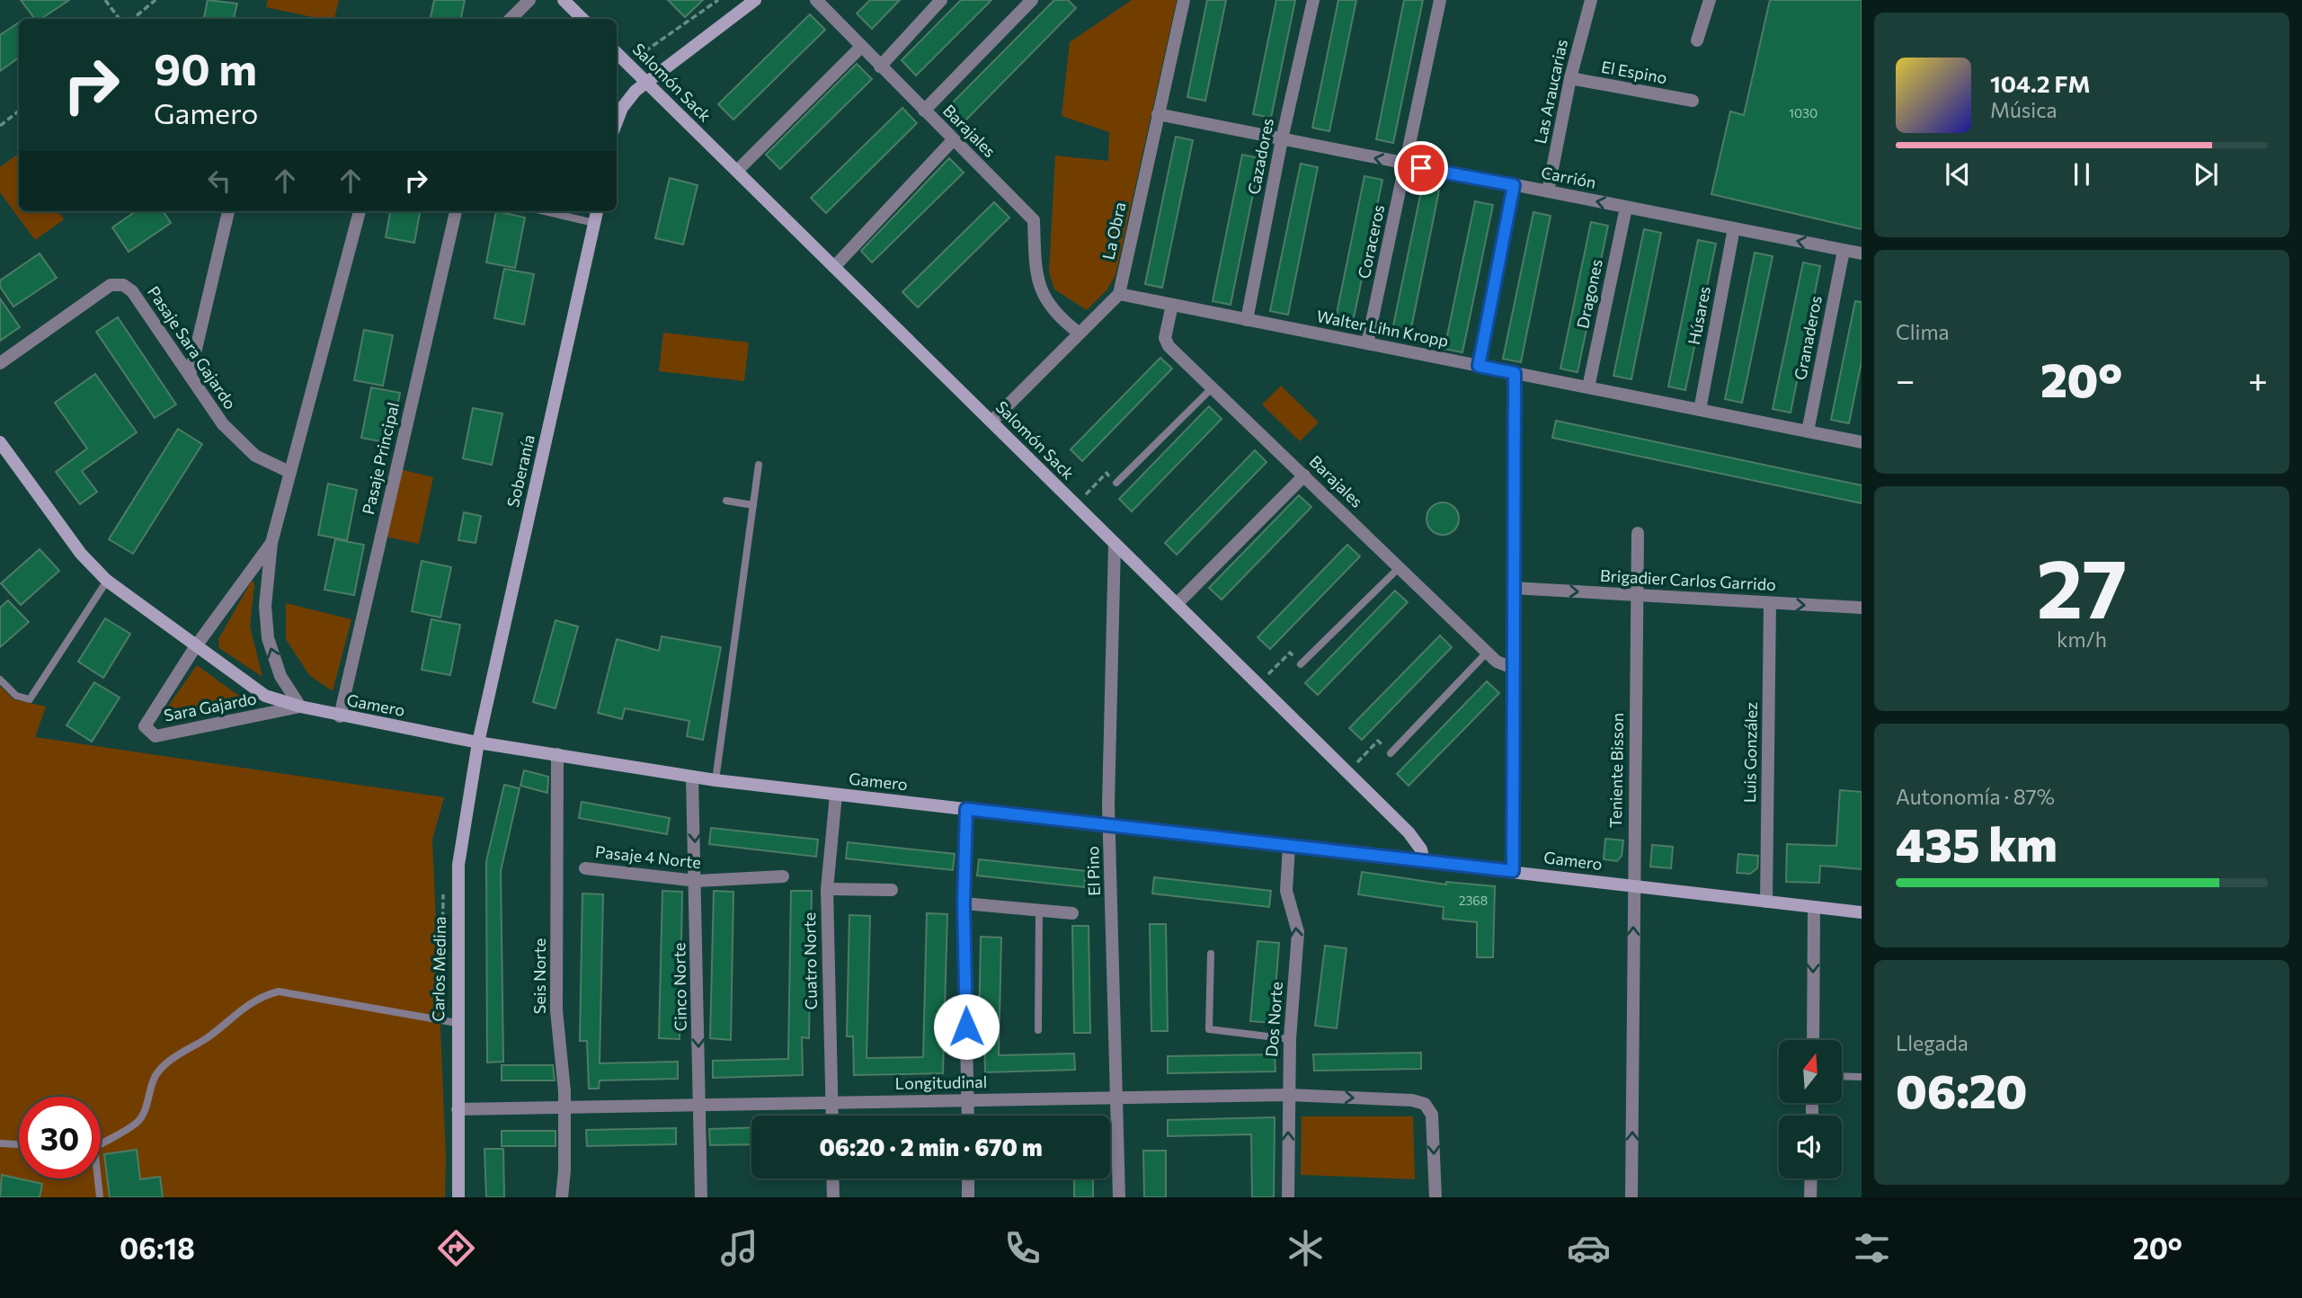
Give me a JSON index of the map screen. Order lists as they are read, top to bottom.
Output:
{
  "streets": {
    "street": [
      "El Espino",
      "Salomón Sack",
      "Las Araucarias",
      "Barajales",
      "Cazadores",
      "Carrión",
      "La Obra",
      "Coraceros",
      "Dragones",
      "Húsares",
      "Walter Lihn Kropp",
      "Granaderos",
      "Pasaje Sara Gajardo",
      "Pasaje Principal",
      "Soberanía",
      "Brigadier Carlos Garrido",
      "Gamero",
      "Sara Gajardo",
      "Luis González",
      "Teniente Bisson",
      "Pasaje 4 Norte",
      "El Pino",
      "Cuatro Norte",
      "Carlos Medina",
      "Seis Norte",
      "Cinco Norte",
      "Dos Norte",
      "Longitudinal"
    ]
  },
  "crossings": [
    ["El Espino", "Las Araucarias"],
    ["Salomón Sack", "Gamero"],
    ["Salomón Sack", "El Pino"],
    ["Las Araucarias", "Carrión"],
    ["Barajales", "Walter Lihn Kropp"],
    ["Cazadores", "Carrión"],
    ["Cazadores", "Walter Lihn Kropp"],
    ["Carrión", "La Obra"],
    ["Carrión", "Coraceros"],
    ["Carrión", "Dragones"],
    ["Carrión", "Húsares"],
    ["Carrión", "Granaderos"],
    ["La Obra", "Walter Lihn Kropp"],
    ["Coraceros", "Walter Lihn Kropp"],
    ["Dragones", "Walter Lihn Kropp"],
    ["Húsares", "Walter Lihn Kropp"],
    ["Walter Lihn Kropp", "Granaderos"],
    ["Pasaje Sara Gajardo", "Sara Gajardo"],
    ["Pasaje Principal", "Gamero"],
    ["Soberanía", "Gamero"],
    ["Soberanía", "Carlos Medina"],
    ["Brigadier Carlos Garrido", "Luis González"],
    ["Brigadier Carlos Garrido", "Teniente Bisson"],
    ["Gamero", "Sara Gajardo"],
    ["Gamero", "Luis González"],
    ["Gamero", "Teniente Bisson"],
    ["Gamero", "El Pino"],
    ["Gamero", "Cuatro Norte"],
    ["Gamero", "Carlos Medina"],
    ["Gamero", "Seis Norte"],
    ["Gamero", "Cinco Norte"],
    ["Gamero", "Dos Norte"],
    ["Pasaje 4 Norte", "Cinco Norte"],
    ["El Pino", "Longitudinal"],
    ["Cuatro Norte", "Longitudinal"],
    ["Carlos Medina", "Longitudinal"],
    ["Seis Norte", "Longitudinal"],
    ["Cinco Norte", "Longitudinal"],
    ["Dos Norte", "Longitudinal"]
  ],
  "one_way": [
    "Carrión",
    "Brigadier Carlos Garrido",
    "Teniente Bisson",
    "Cinco Norte",
    "Dos Norte"
  ],
  "house_numbers": ["1030", "2368"],
  "north": "top",
  "page": {
    "turn": ["90 m", "Gamero"],
    "song": ["104.2 FM", "Música"],
    "tile": [
      "Clima",
      ["27", "km/h"],
      ["Autonomía · 87%", "435 km"],
      ["Llegada", "06:20"]
    ],
    "heat": ["−", "20°", "+"],
    "limit": "30",
    "trip": "06:20 · 2 min · 670 m",
    "tabs": ["06:18", "20°"]
  }
}
